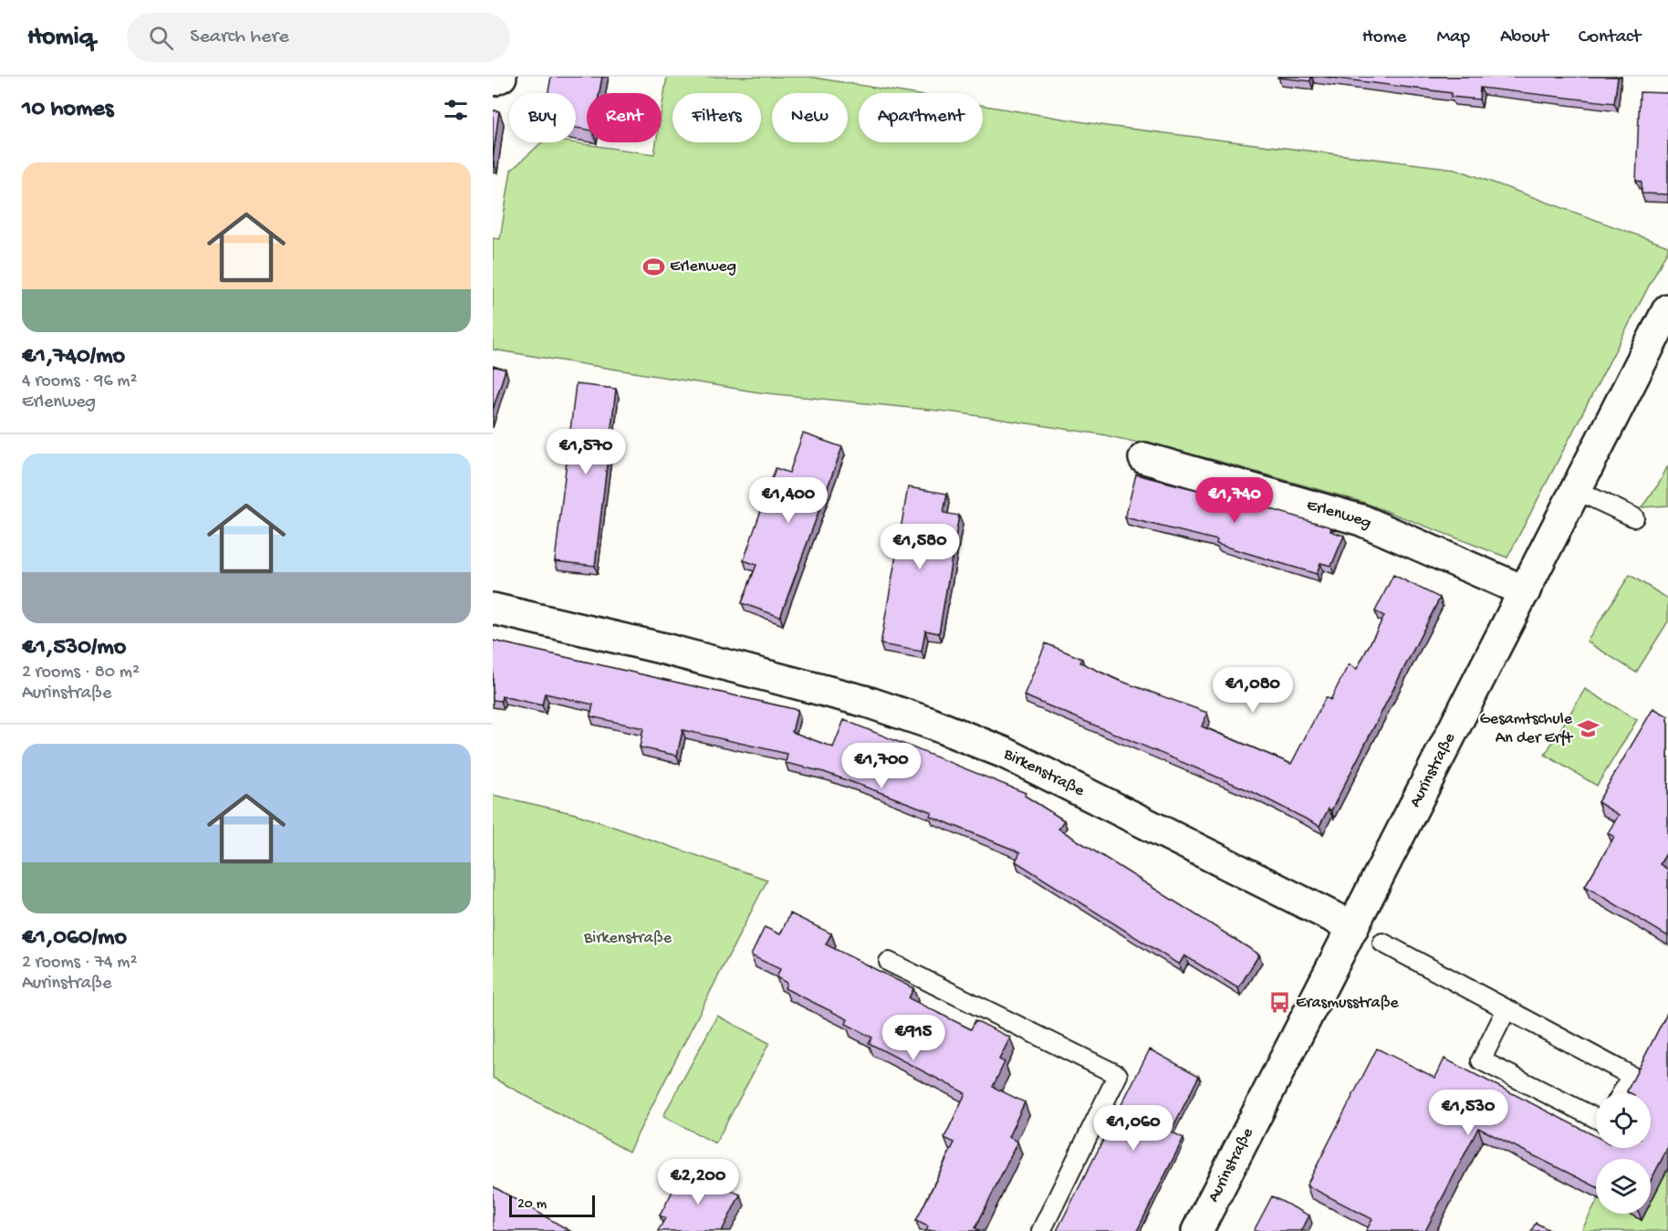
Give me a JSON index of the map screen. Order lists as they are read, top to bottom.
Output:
{
  "streets": {
    "street": ["Erlenweg", "Aurinstraße", "Birkenstraße"]
  },
  "crossings": [
    ["Erlenweg", "Aurinstraße"],
    ["Aurinstraße", "Birkenstraße"]
  ],
  "parks": ["Birkenstraße"],
  "places": {
    "sports": ["Erlenweg"],
    "school or university": ["Gesamtschule An der Erft"],
    "bus stop": ["Erasmusstraße"]
  },
  "scale_bar": "20 m",
  "page": {
    "header": "Homiq",
    "search": "Search here",
    "nav": [
      "Home",
      "Map",
      "About",
      "Contact"
    ],
    "heading": "10 homes",
    "chip": [
      "Buy",
      "Rent",
      "Filters",
      "New",
      "Apartment"
    ],
    "list": [
      {
        "name": "€1,740/mo",
        "note": "4 rooms · 96 m² · Erlenweg"
      },
      {
        "name": "€1,530/mo",
        "note": "2 rooms · 80 m² · Aurinstraße"
      },
      {
        "name": "€1,060/mo",
        "note": "2 rooms · 74 m² · Aurinstraße"
      }
    ],
    "price": [
      "€1,570",
      "€1,400",
      "€1,740",
      "€1,580",
      "€1,080",
      "€1,700",
      "€915",
      "€1,530",
      "€1,060",
      "€2,200"
    ],
    "scale": "20 m"
  }
}
